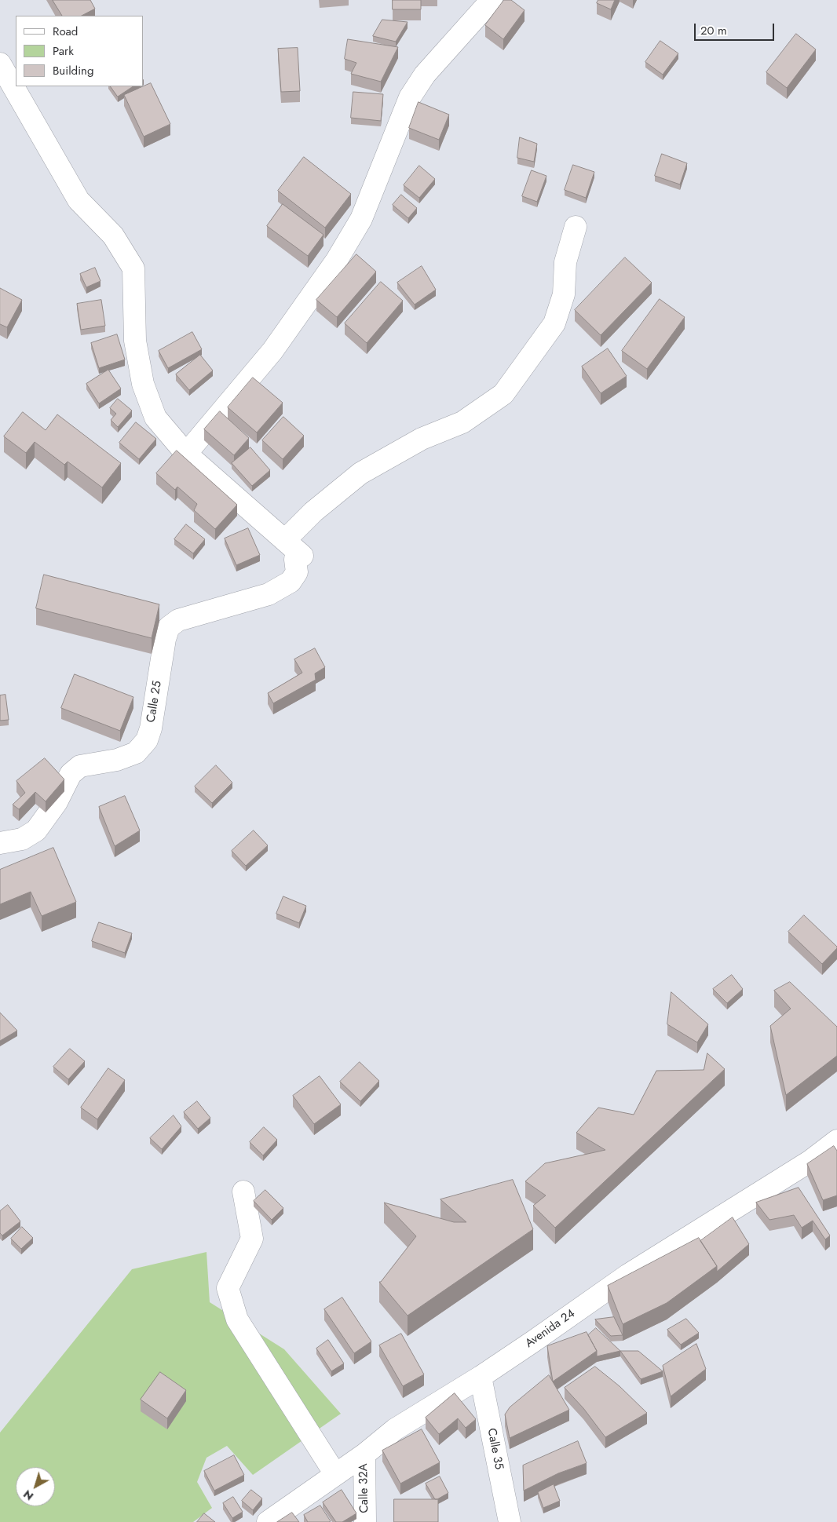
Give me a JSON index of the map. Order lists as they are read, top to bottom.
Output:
{
  "streets": {
    "street": [
      "Calle 25",
      "Avenida 24",
      "Calle 35",
      "Calle 32A"
    ]
  },
  "crossings": [
    ["Avenida 24", "Calle 35"],
    ["Avenida 24", "Calle 32A"]
  ],
  "legend": ["Road", "Park", "Building"],
  "scale_bar": "20 m",
  "north": "bottom left"
}
